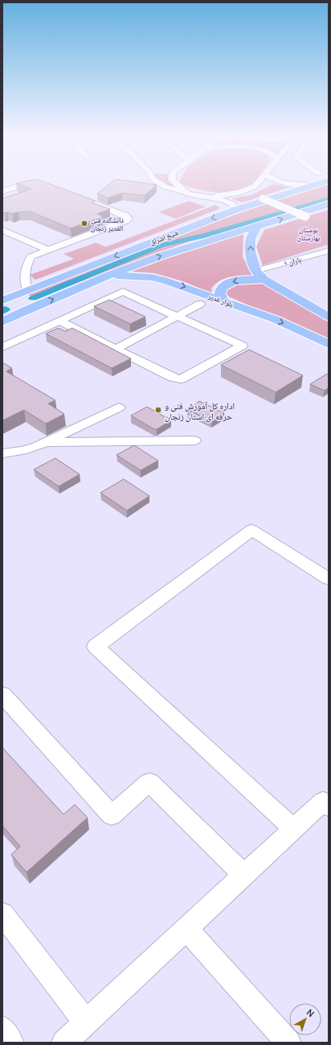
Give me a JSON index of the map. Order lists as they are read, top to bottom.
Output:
{
  "streets": {
    "main road": ["شیخ اشراق", "بلوار غدیر"],
    "street": ["باران ۱"]
  },
  "crossings": [
    ["شیخ اشراق", "بلوار غدیر"]
  ],
  "parks": ["بوستان بهارستان"],
  "places": ["دانشکده فنی الغدیر زنجان", "اداره کل آموزش فنی و حرفه ای استان زنجان"],
  "north": "top right"
}
